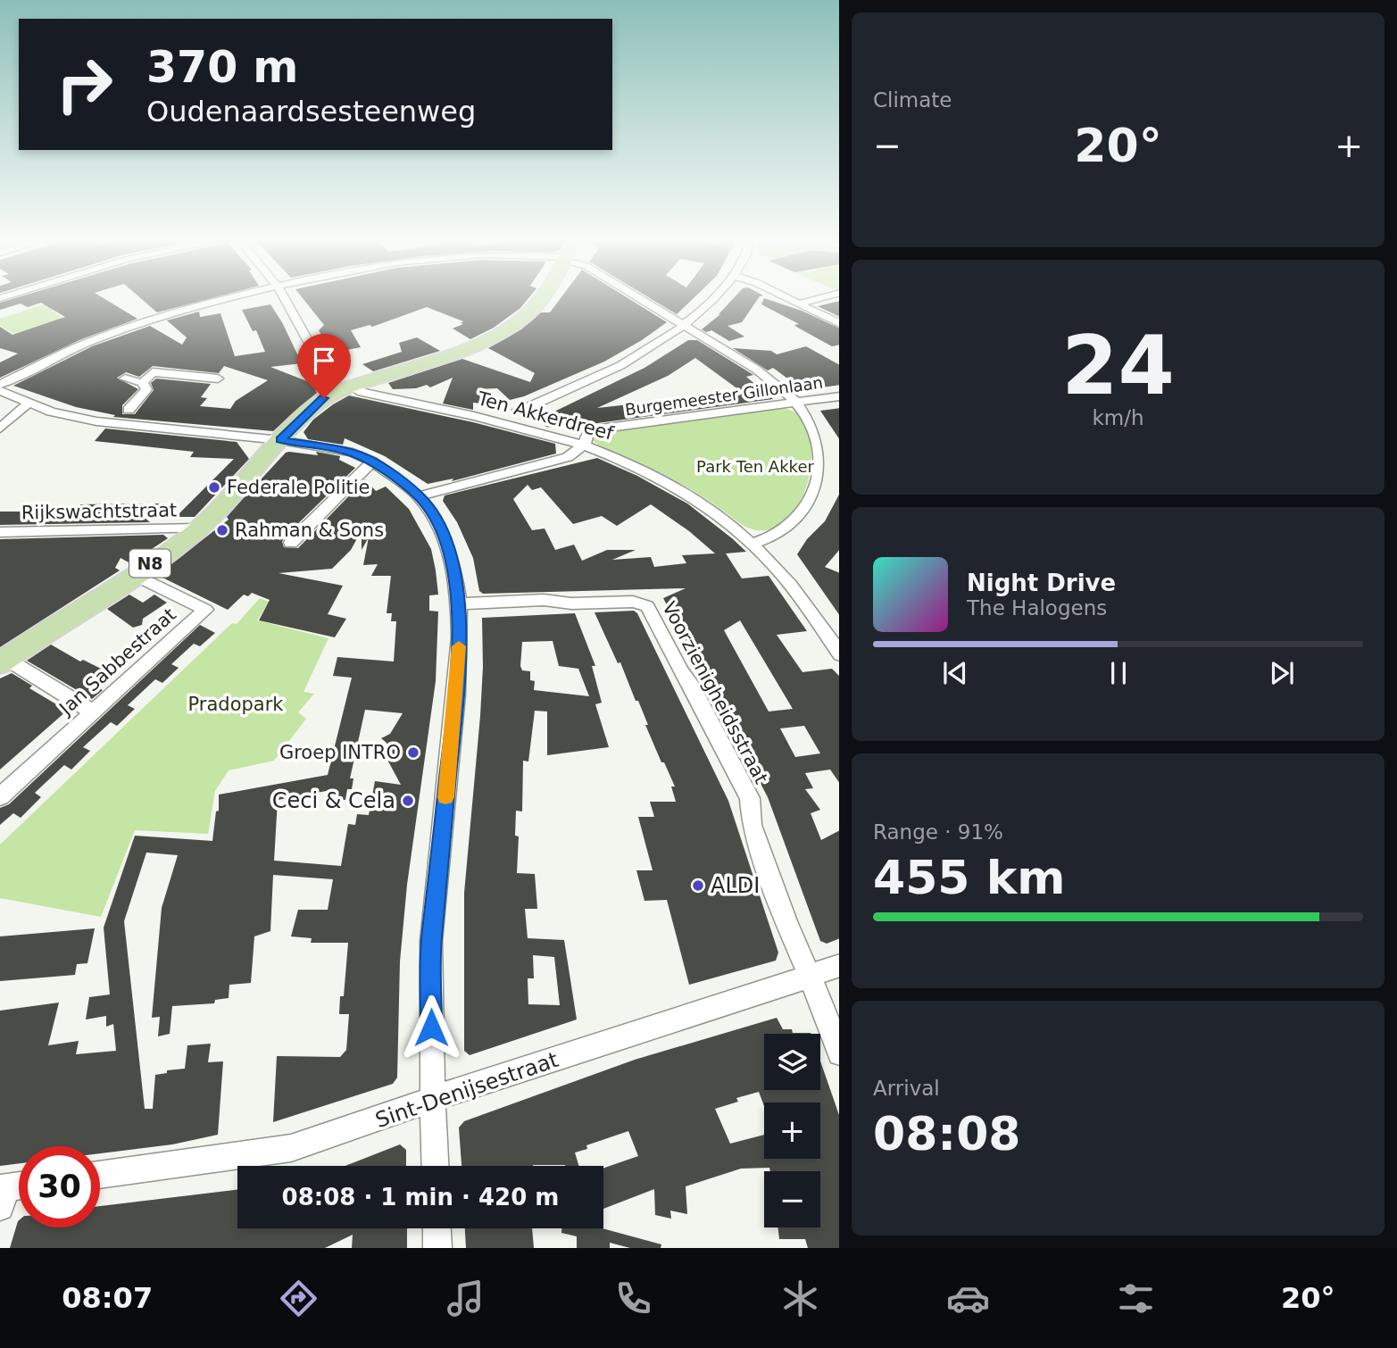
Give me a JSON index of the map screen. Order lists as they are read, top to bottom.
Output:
{
  "streets": {
    "main road": ["N8"],
    "street": [
      "Burgemeester Gillonlaan",
      "Ten Akkerdreef",
      "Rijkswachtstraat",
      "Jan Sabbestraat",
      "Voorzienigheidsstraat",
      "Sint-Denijsestraat"
    ]
  },
  "crossings": [
    ["Burgemeester Gillonlaan", "Ten Akkerdreef"],
    ["Ten Akkerdreef", "N8"],
    ["Rijkswachtstraat", "N8"],
    ["N8", "Jan Sabbestraat"],
    ["Voorzienigheidsstraat", "Sint-Denijsestraat"]
  ],
  "parks": ["Park Ten Akker", "Pradopark"],
  "places": [
    "Federale Politie",
    "Rahman & Sons",
    "Groep INTRO",
    "Ceci & Cela",
    "ALDI"
  ],
  "page": {
    "tile": [
      "Climate",
      ["24", "km/h"],
      ["Range · 91%", "455 km"],
      ["Arrival", "08:08"]
    ],
    "turn": ["370 m", "Oudenaardsesteenweg"],
    "heat": ["−", "20°", "+"],
    "song": ["Night Drive", "The Halogens"],
    "map_buttons": ["+", "−"],
    "limit": "30",
    "trip": "08:08 · 1 min · 420 m",
    "tabs": ["08:07", "20°"]
  }
}
